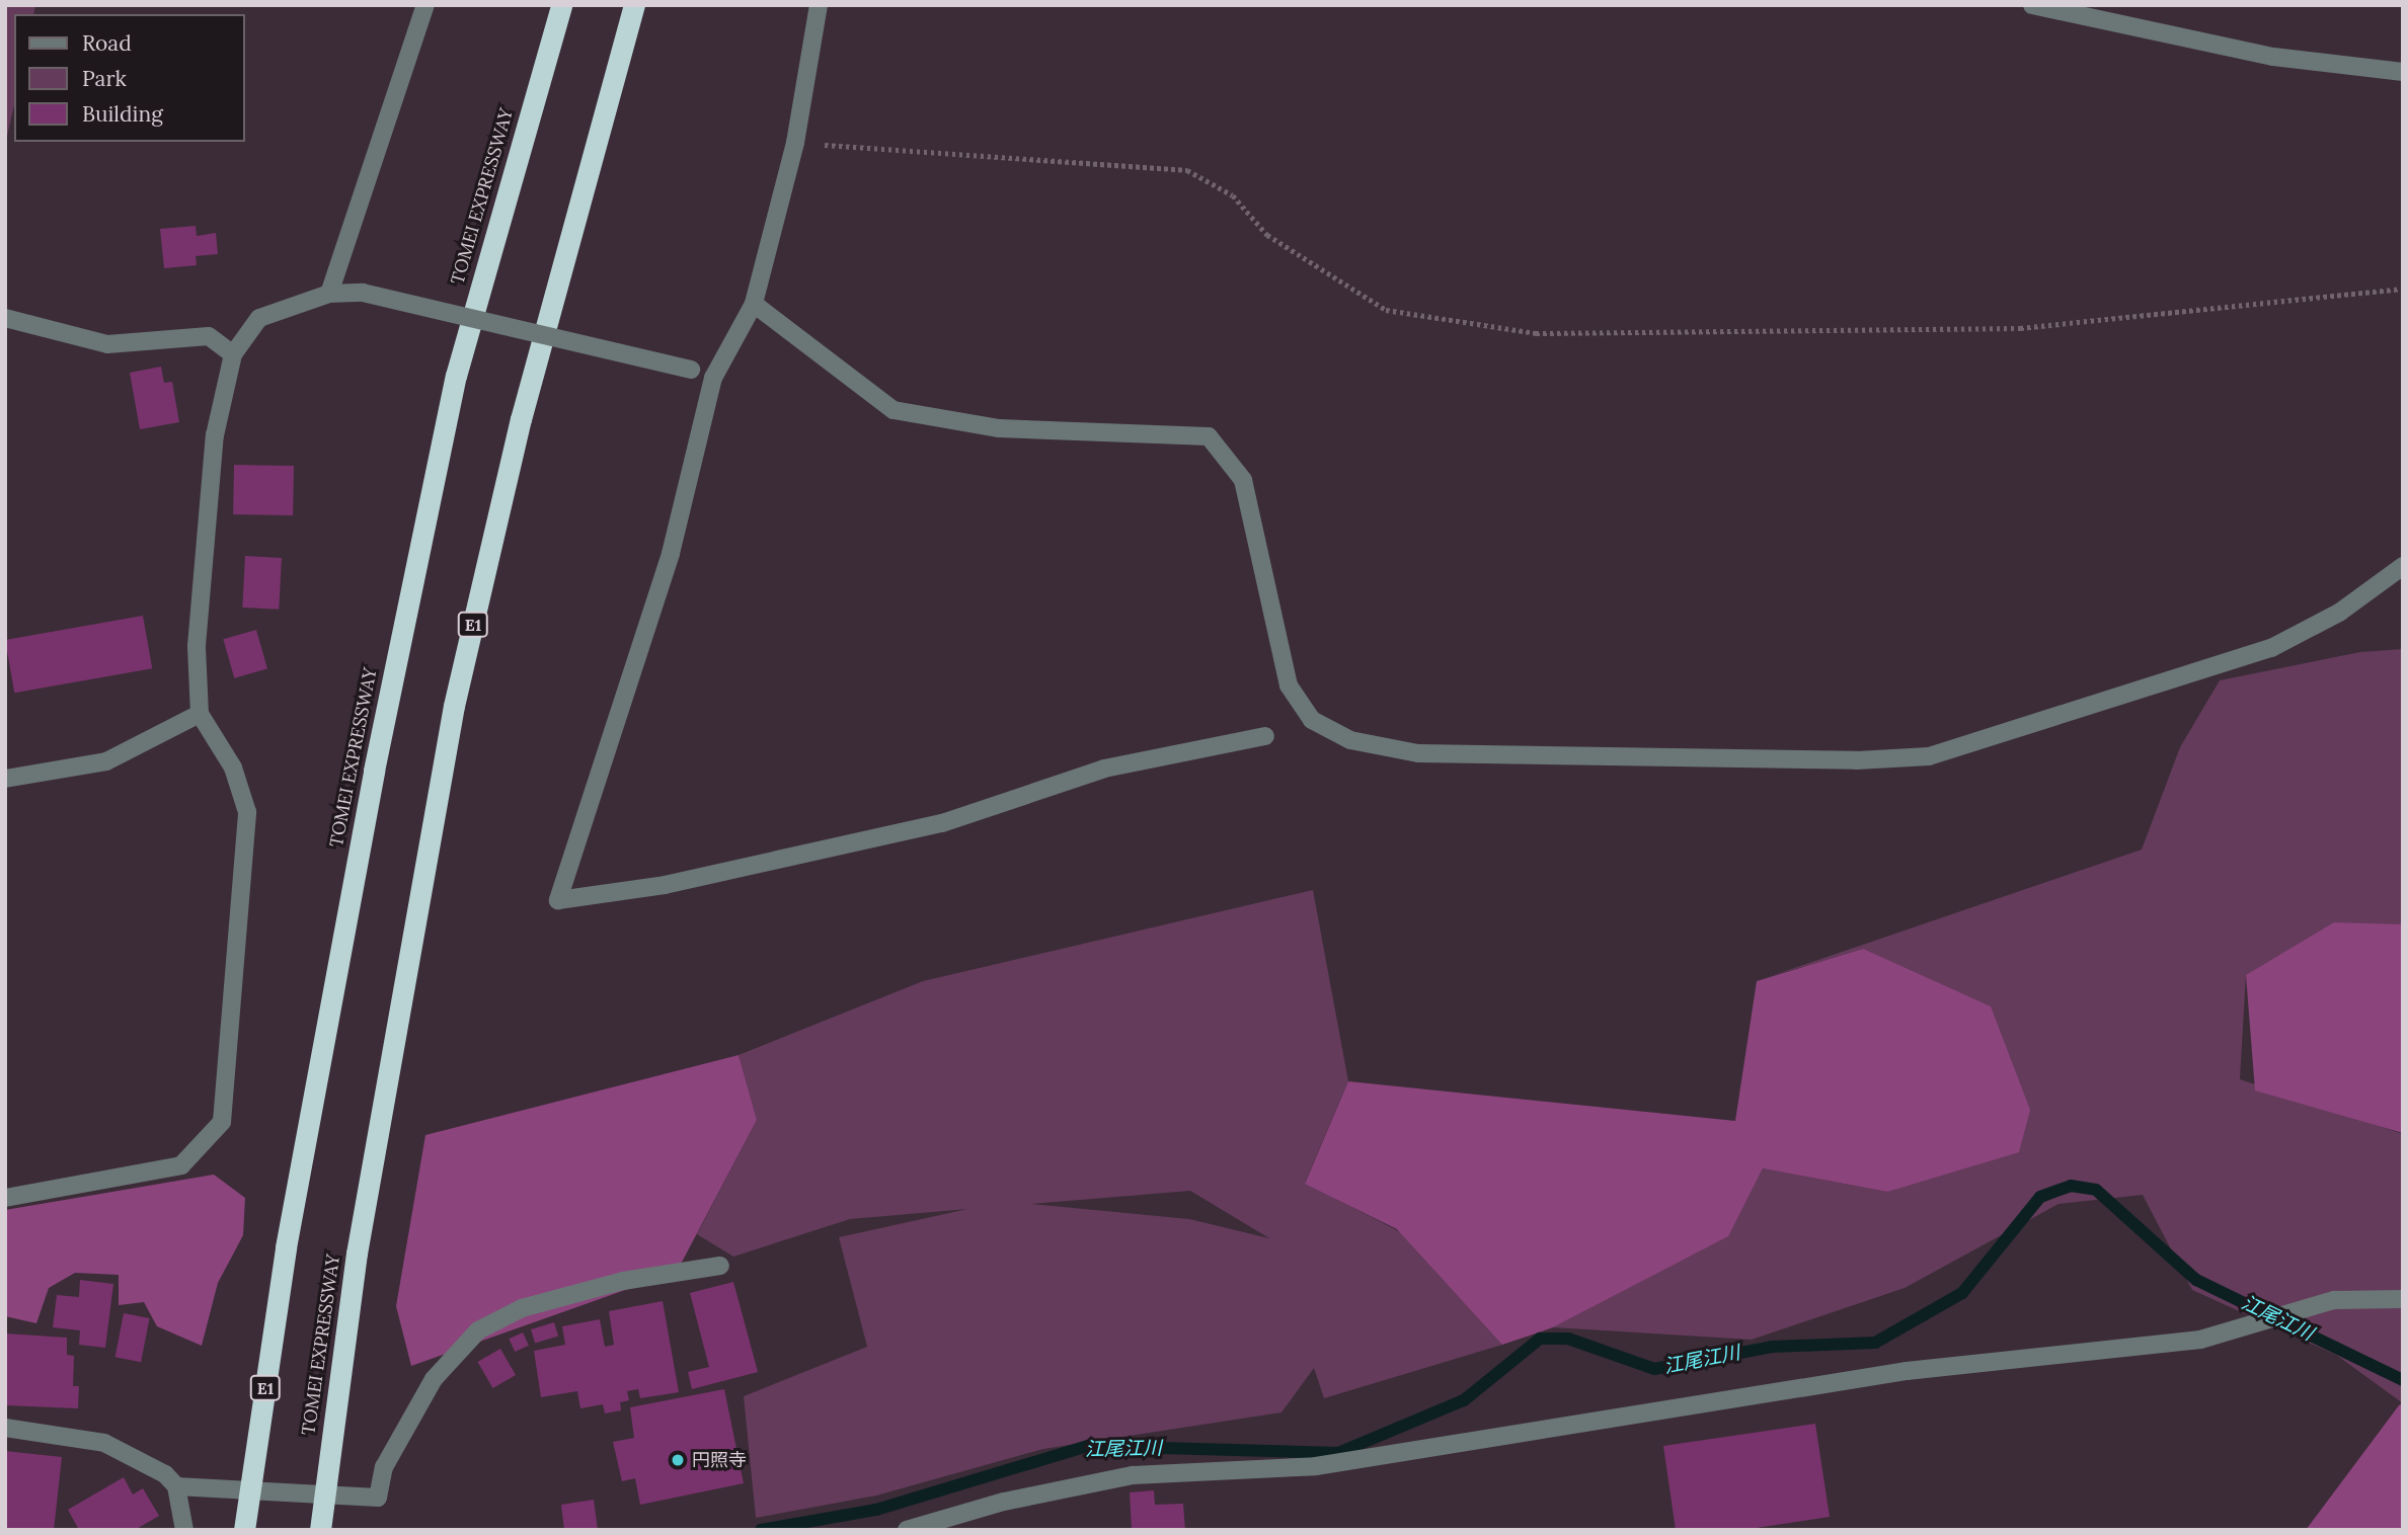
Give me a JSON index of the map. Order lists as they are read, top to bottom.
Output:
{
  "streets": {
    "highway": ["TOMEI EXPRESSWAY", "E1"]
  },
  "water": ["江尾江川"],
  "places": ["円照寺"],
  "legend": ["Road", "Park", "Building"]
}
